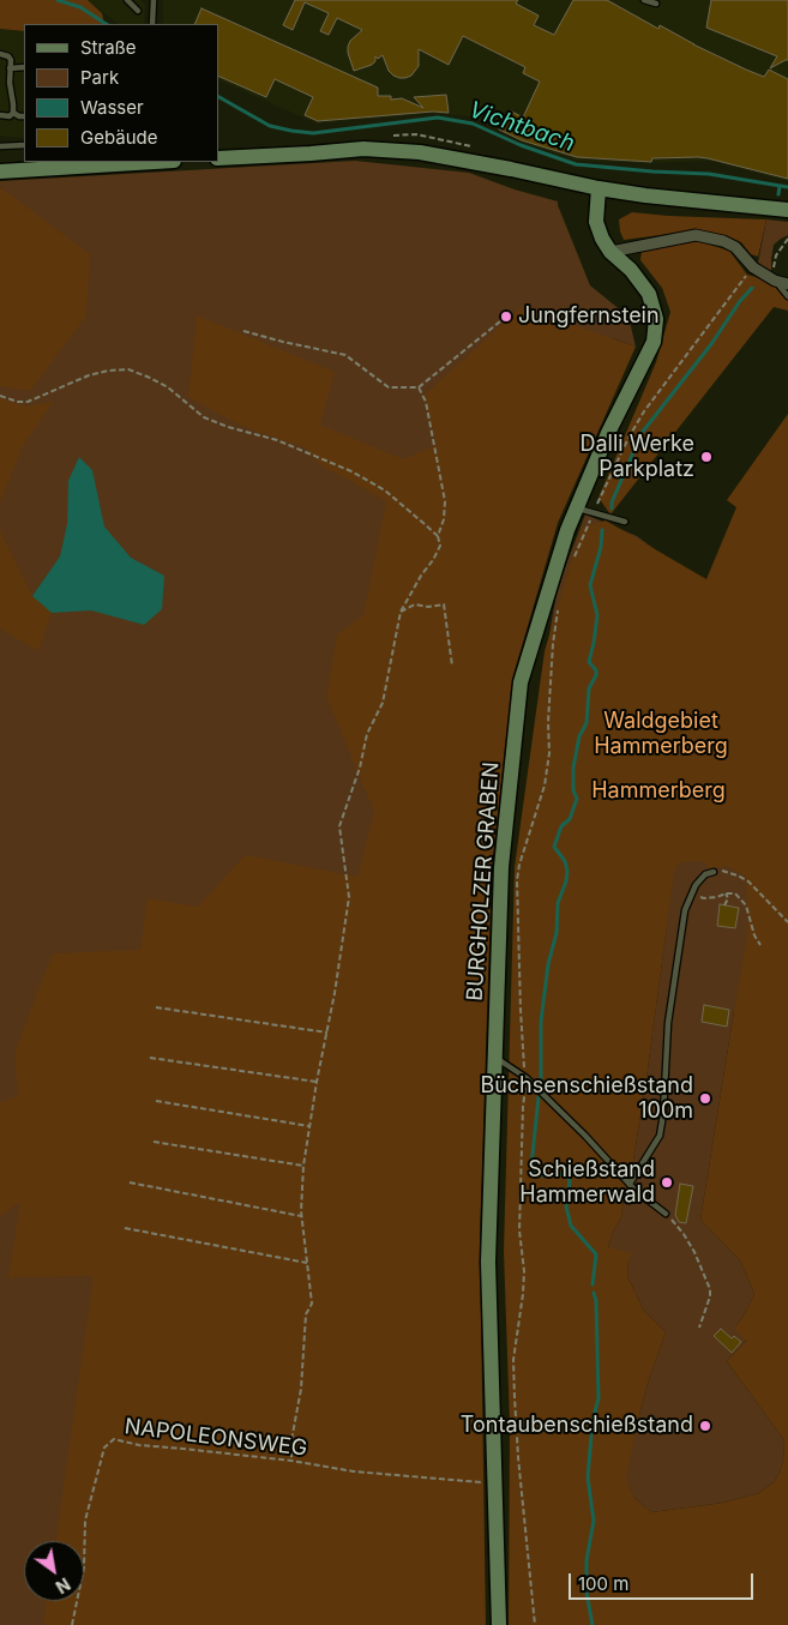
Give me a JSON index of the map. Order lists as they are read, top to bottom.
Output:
{
  "streets": {
    "main road": ["BURGHOLZER GRABEN"],
    "path": ["NAPOLEONSWEG"]
  },
  "water": ["Vichtbach"],
  "parks": ["Waldgebiet Hammerberg", "Hammerberg"],
  "places": [
    "Jungfernstein",
    "Dalli Werke Parkplatz",
    "Büchsenschießstand 100m",
    "Schießstand Hammerwald",
    "Tontaubenschießstand"
  ],
  "legend": [
    "Straße",
    "Park",
    "Wasser",
    "Gebäude"
  ],
  "scale_bar": "100 m",
  "north": "bottom right"
}
